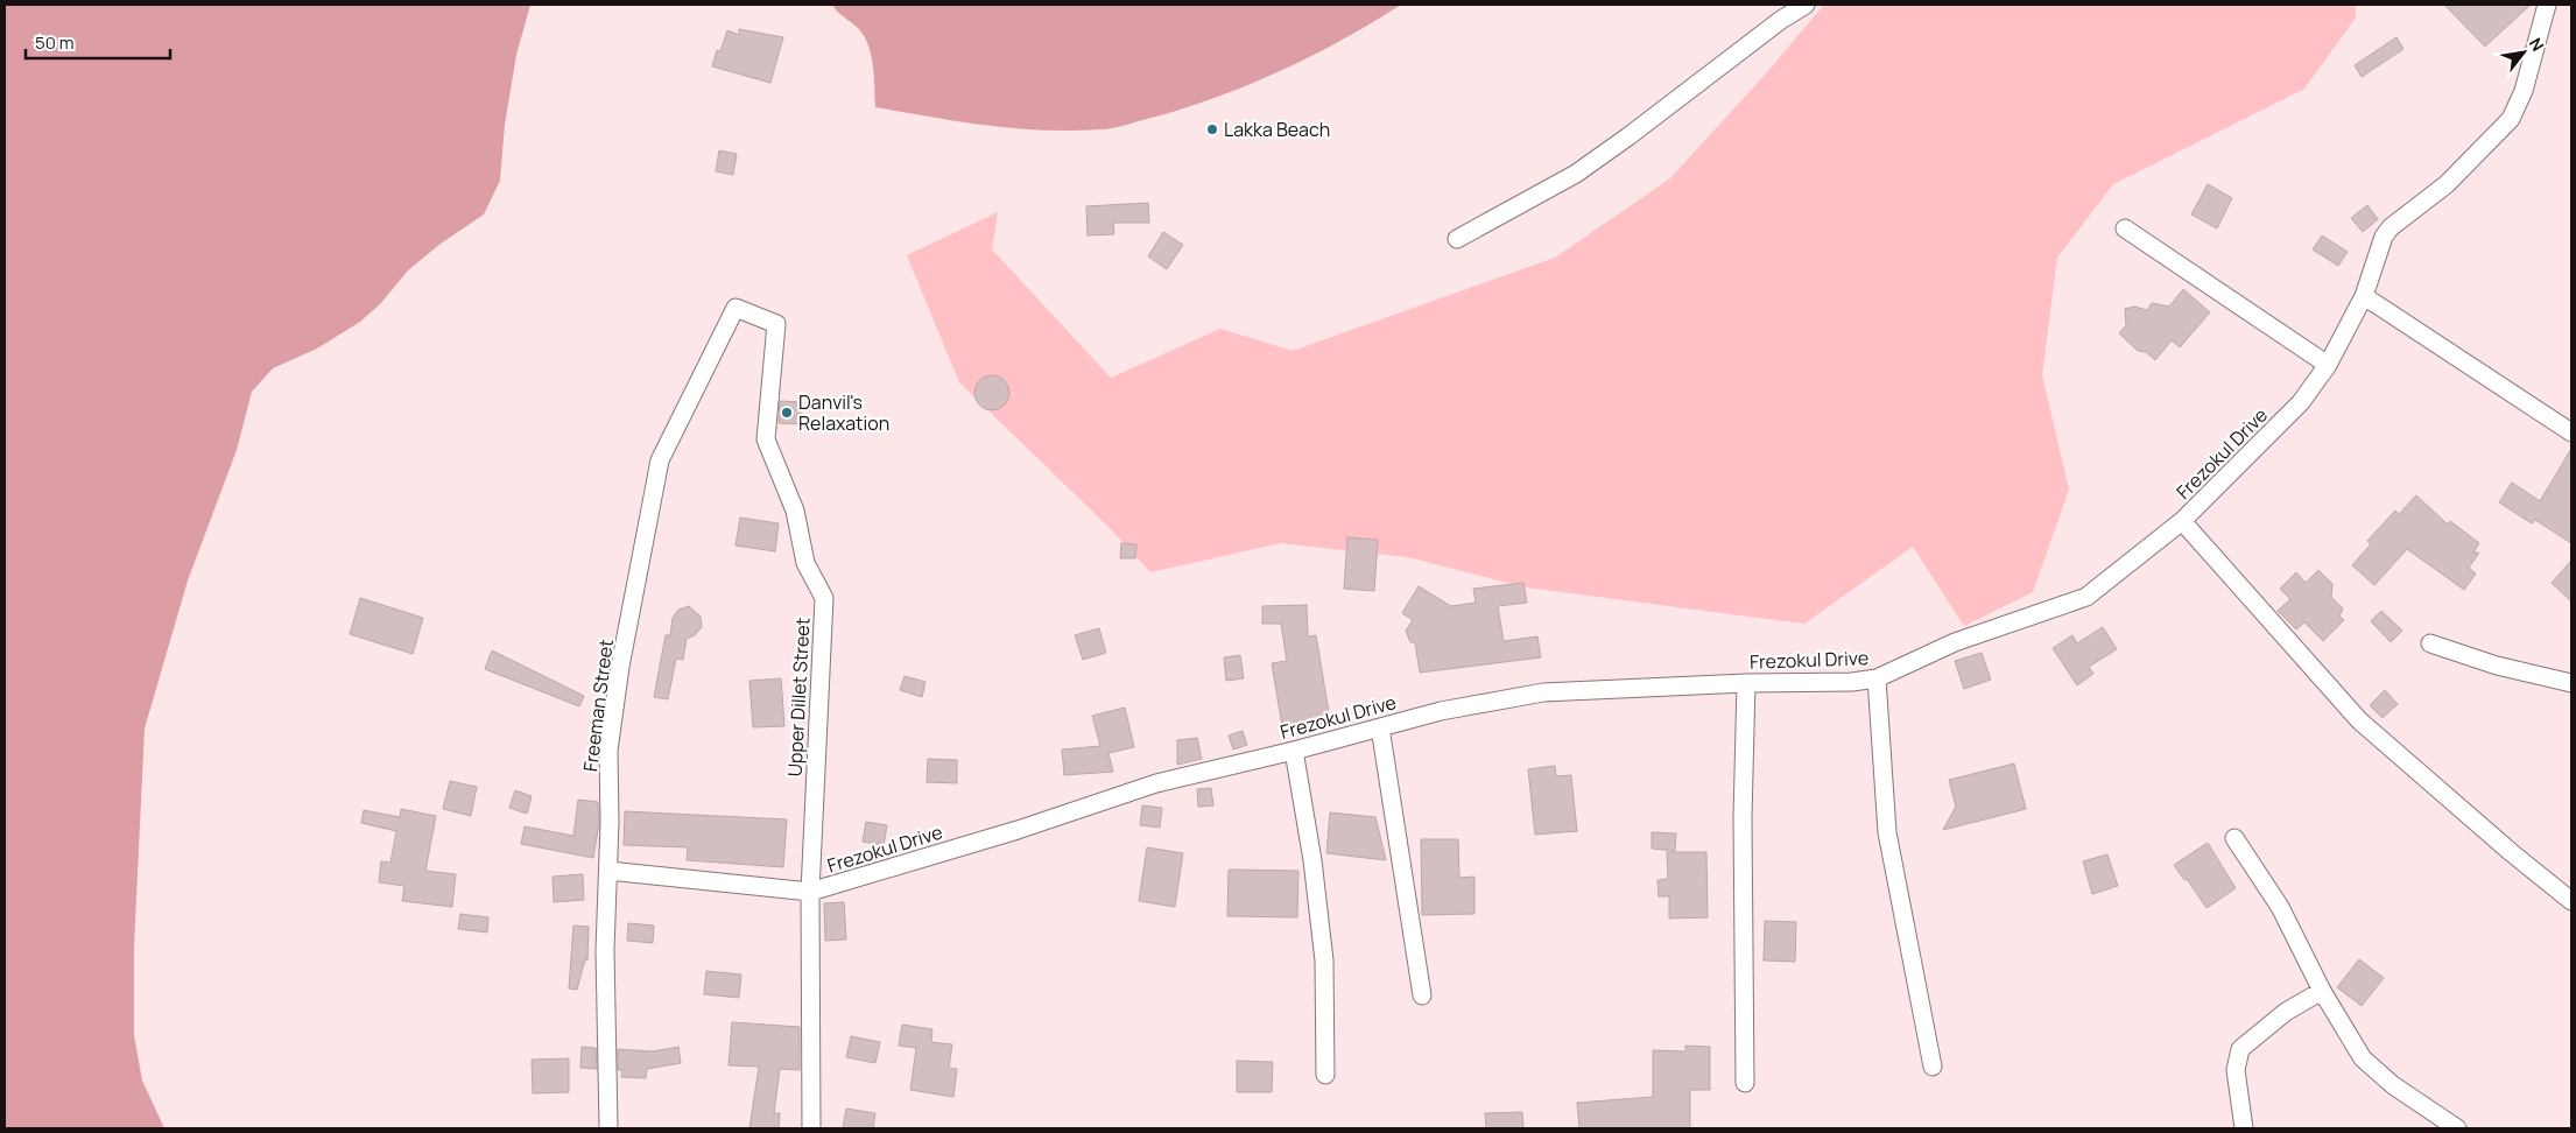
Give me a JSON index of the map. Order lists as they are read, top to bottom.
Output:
{
  "streets": {
    "street": ["Frezokul Drive", "Upper Dillet Street", "Freeman Street"]
  },
  "crossings": [
    ["Frezokul Drive", "Upper Dillet Street"],
    ["Upper Dillet Street", "Freeman Street"]
  ],
  "places": ["Lakka Beach", "Danvil's Relaxation"],
  "scale_bar": "50 m",
  "north": "top right"
}
